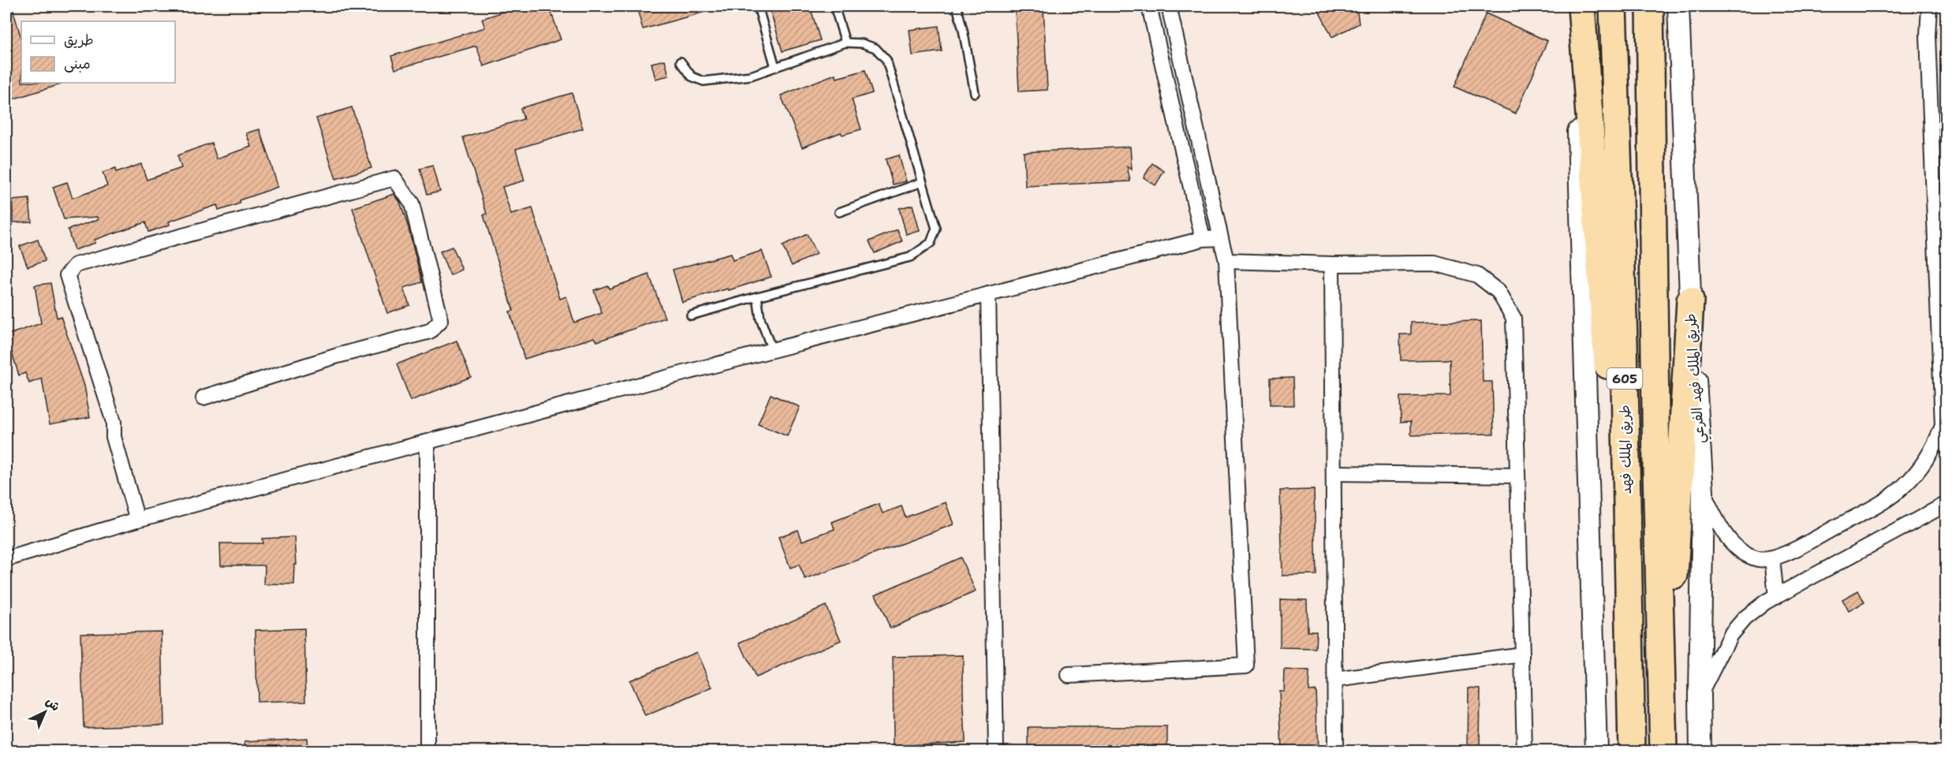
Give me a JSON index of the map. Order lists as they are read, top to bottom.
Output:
{
  "streets": {
    "highway": ["605", "طريق الملك فهد"],
    "main road": ["طريق الملك فهد الفرعي"]
  },
  "legend": ["طريق", "مبنى"],
  "north": "top right"
}
